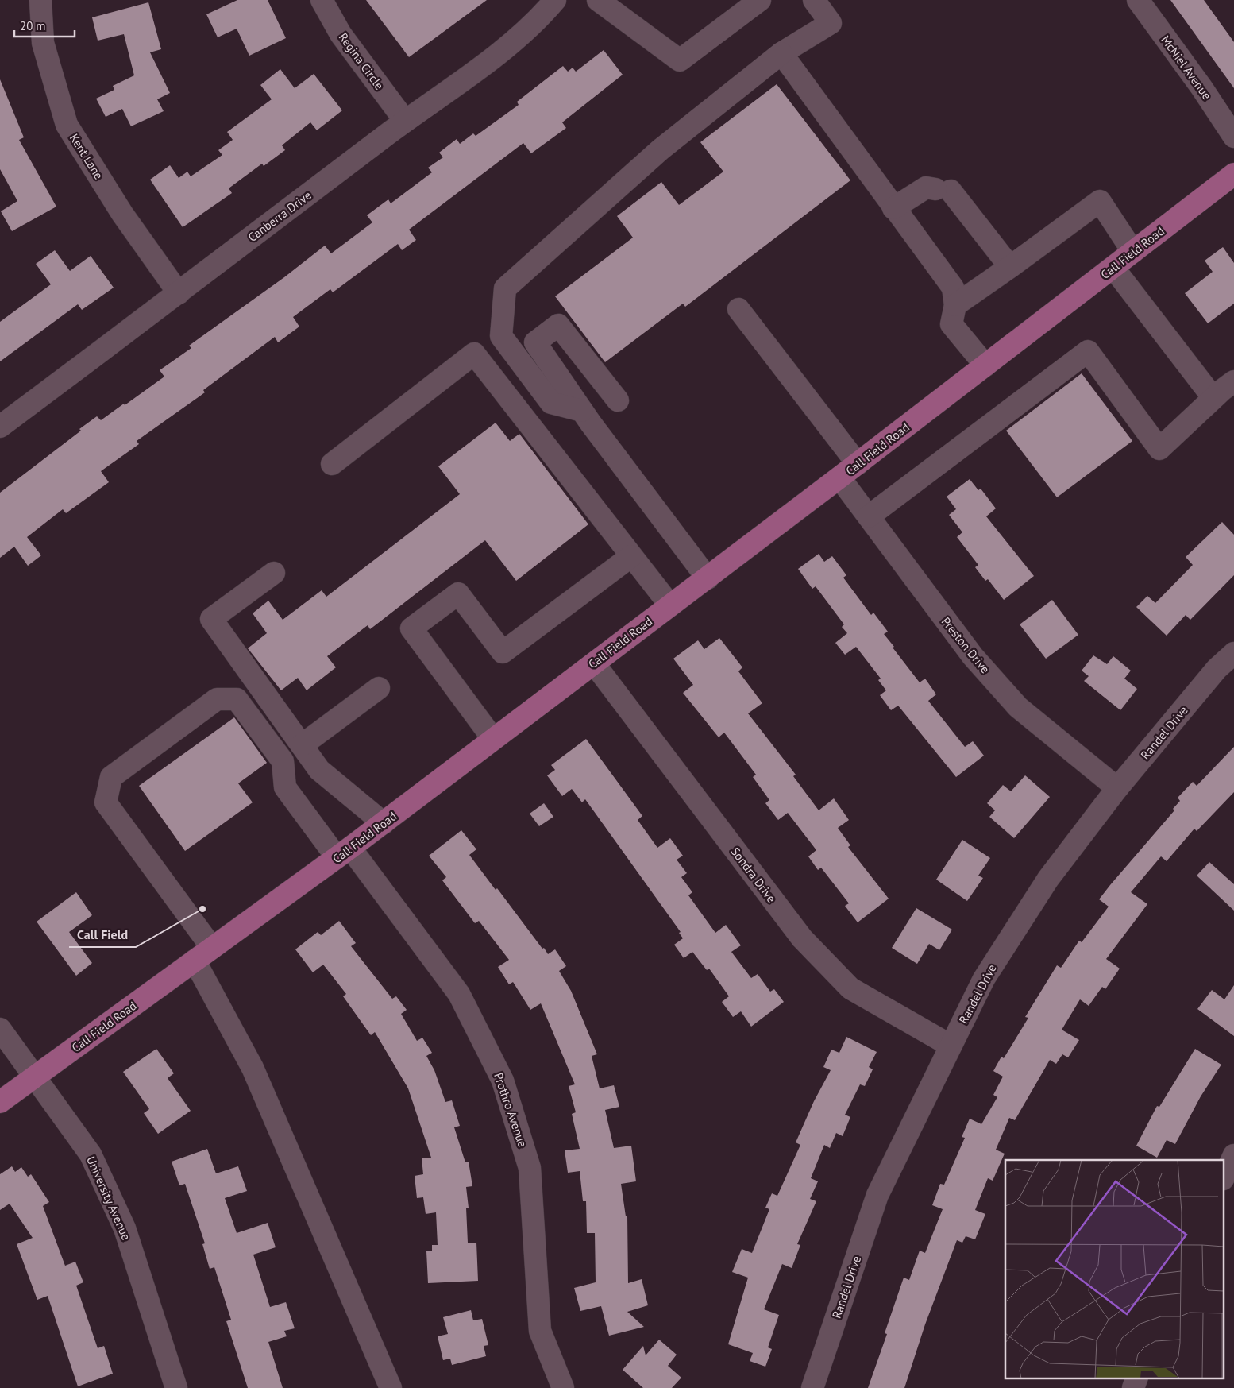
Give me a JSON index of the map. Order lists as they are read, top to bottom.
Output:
{
  "streets": {
    "main road": ["Call Field Road"],
    "street": [
      "Regina Circle",
      "McNiel Avenue",
      "Kent Lane",
      "Canberra Drive",
      "Preston Drive",
      "Randel Drive",
      "Sondra Drive",
      "Prothro Avenue",
      "University Avenue"
    ]
  },
  "crossings": [
    ["Regina Circle", "Canberra Drive"],
    ["Kent Lane", "Canberra Drive"],
    ["Call Field Road", "Preston Drive"],
    ["Call Field Road", "Sondra Drive"],
    ["Call Field Road", "Prothro Avenue"],
    ["Call Field Road", "University Avenue"],
    ["Preston Drive", "Randel Drive"],
    ["Randel Drive", "Sondra Drive"]
  ],
  "places": ["Call Field"],
  "scale_bar": "20 m"
}
